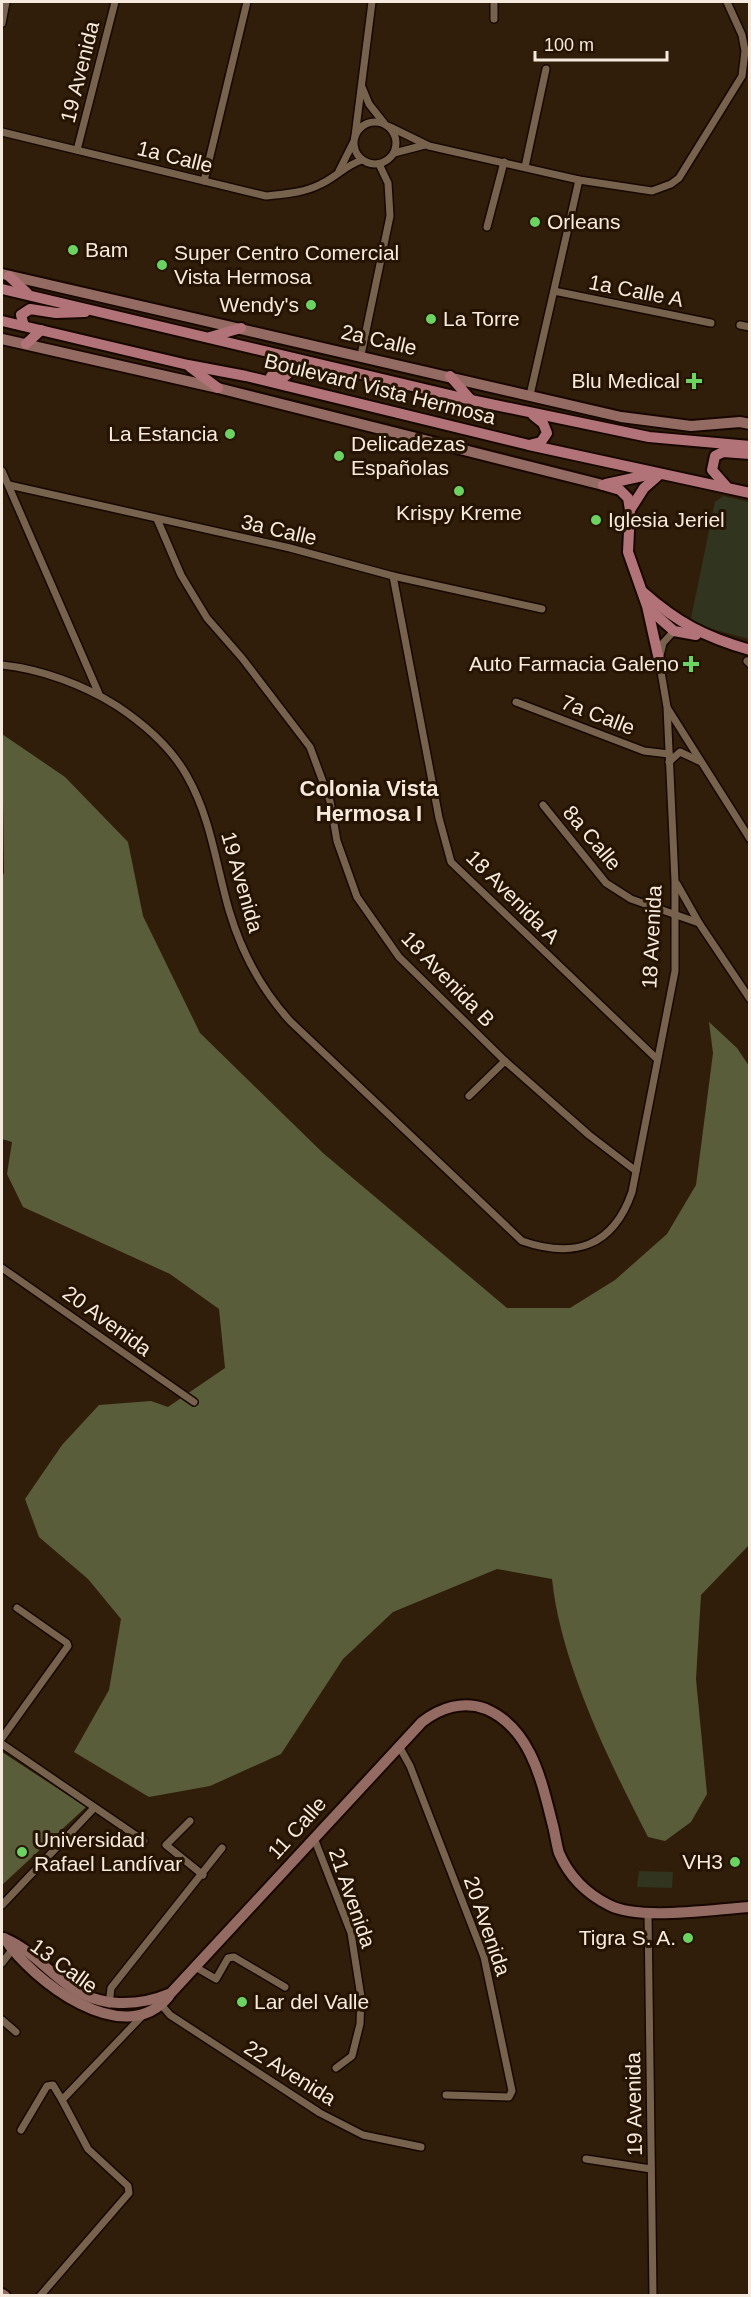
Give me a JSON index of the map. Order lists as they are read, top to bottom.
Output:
{
  "streets": {
    "main road": ["Boulevard Vista Hermosa"],
    "street": [
      "19 Avenida",
      "1a Calle",
      "1a Calle A",
      "2a Calle",
      "3a Calle",
      "7a Calle",
      "8a Calle",
      "18 Avenida A",
      "18 Avenida",
      "18 Avenida B",
      "20 Avenida",
      "11 Calle",
      "21 Avenida",
      "13 Calle",
      "22 Avenida"
    ]
  },
  "crossings": [
    ["19 Avenida", "1a Calle"],
    ["19 Avenida", "18 Avenida"],
    ["19 Avenida", "11 Calle"],
    ["3a Calle", "18 Avenida A"],
    ["3a Calle", "18 Avenida B"],
    ["7a Calle", "18 Avenida"],
    ["8a Calle", "18 Avenida"],
    ["18 Avenida A", "18 Avenida"],
    ["18 Avenida", "18 Avenida B"],
    ["20 Avenida", "11 Calle"],
    ["11 Calle", "21 Avenida"],
    ["11 Calle", "13 Calle"],
    ["11 Calle", "22 Avenida"],
    ["13 Calle", "22 Avenida"]
  ],
  "districts": ["Colonia Vista Hermosa I"],
  "places": {
    "other": [
      "Orleans",
      "Bam",
      "Super Centro Comercial Vista Hermosa",
      "Wendy's",
      "La Torre",
      "La Estancia",
      "Delicadezas Españolas",
      "Krispy Kreme",
      "Iglesia Jeriel",
      "Universidad Rafael Landívar",
      "VH3",
      "Tigra S. A.",
      "Lar del Valle"
    ],
    "health": ["Blu Medical", "Auto Farmacia Galeno"]
  },
  "scale_bar": "100 m"
}
